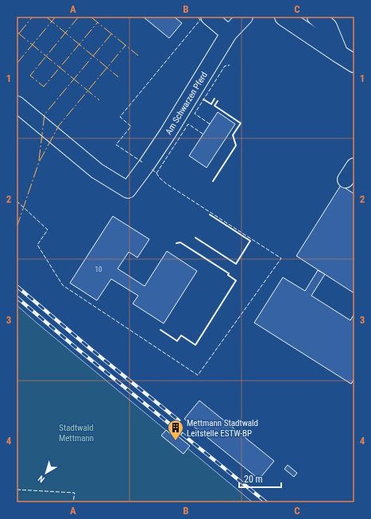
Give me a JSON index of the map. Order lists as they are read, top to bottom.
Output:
{
  "streets": {
    "street": ["Am Schwarzen Pferd"]
  },
  "parks": ["Stadtwald Mettmann"],
  "places": {
    "building": ["Mettmann Stadtwald Leitstelle ESTW-BP"]
  },
  "house_numbers": ["10"],
  "scale_bar": "20 m",
  "north": "bottom left",
  "grid": {
    "columns": ["A", "B", "C"],
    "rows": [
      "1",
      "2",
      "3",
      "4"
    ]
  }
}
